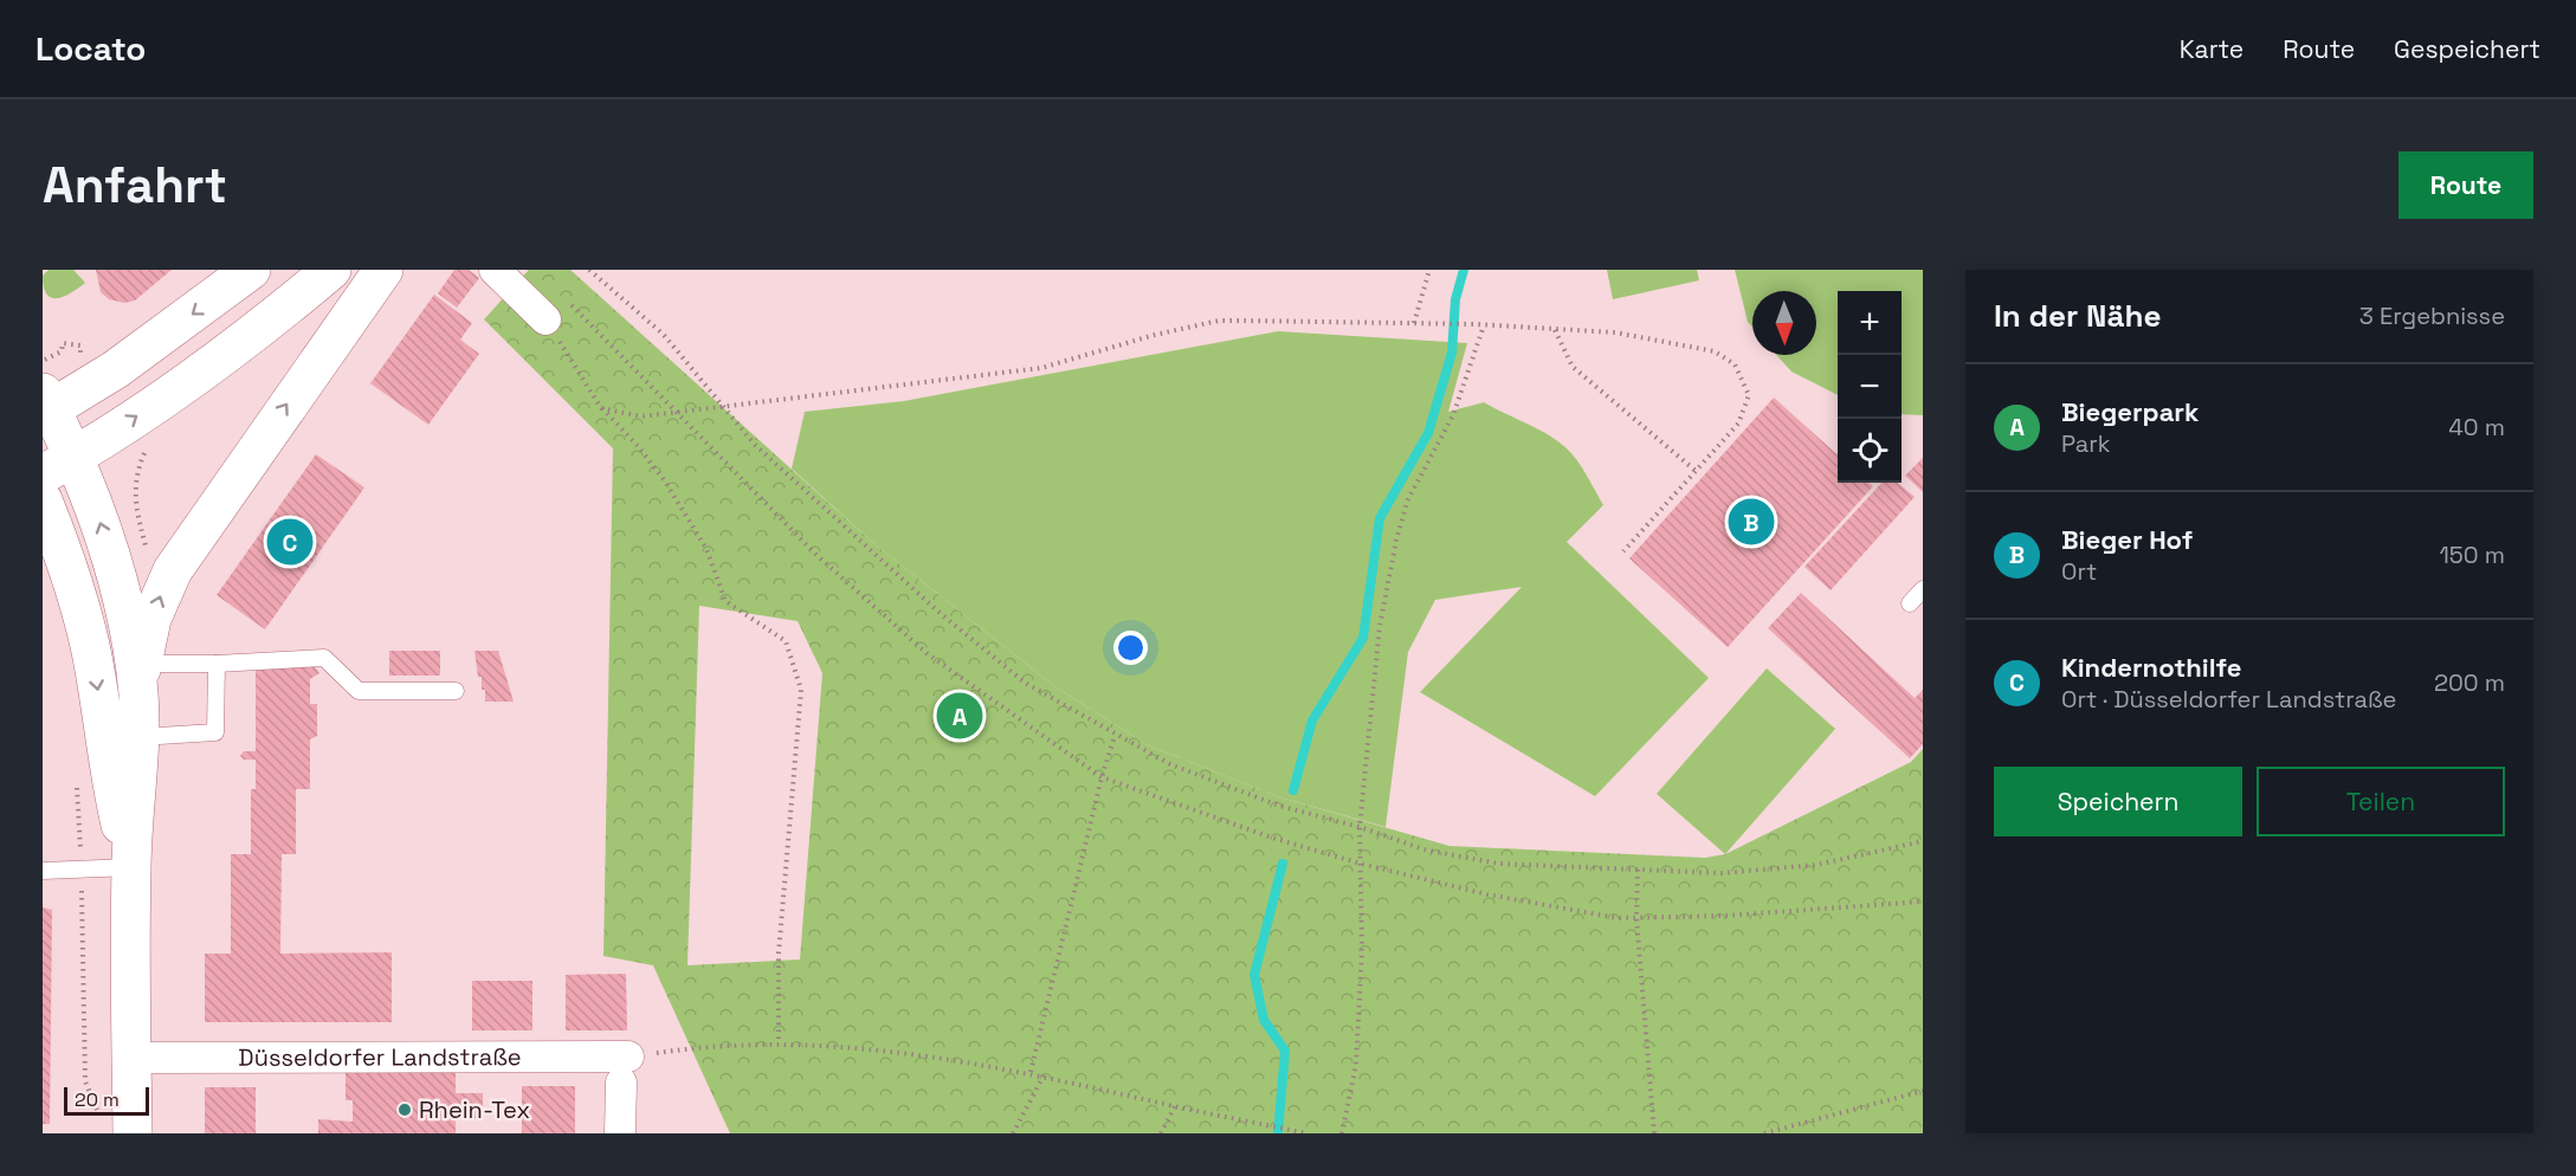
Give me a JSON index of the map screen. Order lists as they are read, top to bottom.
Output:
{
  "streets": {
    "street": ["Düsseldorfer Landstraße"]
  },
  "places": ["Rhein-Tex"],
  "scale_bar": "20 m",
  "north": "bottom",
  "page": {
    "header": "Locato",
    "nav": ["Karte", "Route", "Gespeichert"],
    "buttons": [
      "Route",
      ["Speichern", "Teilen"]
    ],
    "title": "Anfahrt",
    "heading": ["In der Nähe", "3 Ergebnisse"],
    "map_buttons": ["+", "−"],
    "list": [
      {
        "mark": "A",
        "name": "Biegerpark",
        "note": "Park",
        "value": "40 m"
      },
      {
        "mark": "B",
        "name": "Bieger Hof",
        "note": "Ort",
        "value": "150 m"
      },
      {
        "mark": "C",
        "name": "Kindernothilfe",
        "note": "Ort · Düsseldorfer Landstraße",
        "value": "200 m"
      }
    ],
    "pins": ["B", "C", "A"],
    "scale": "20 m"
  }
}
